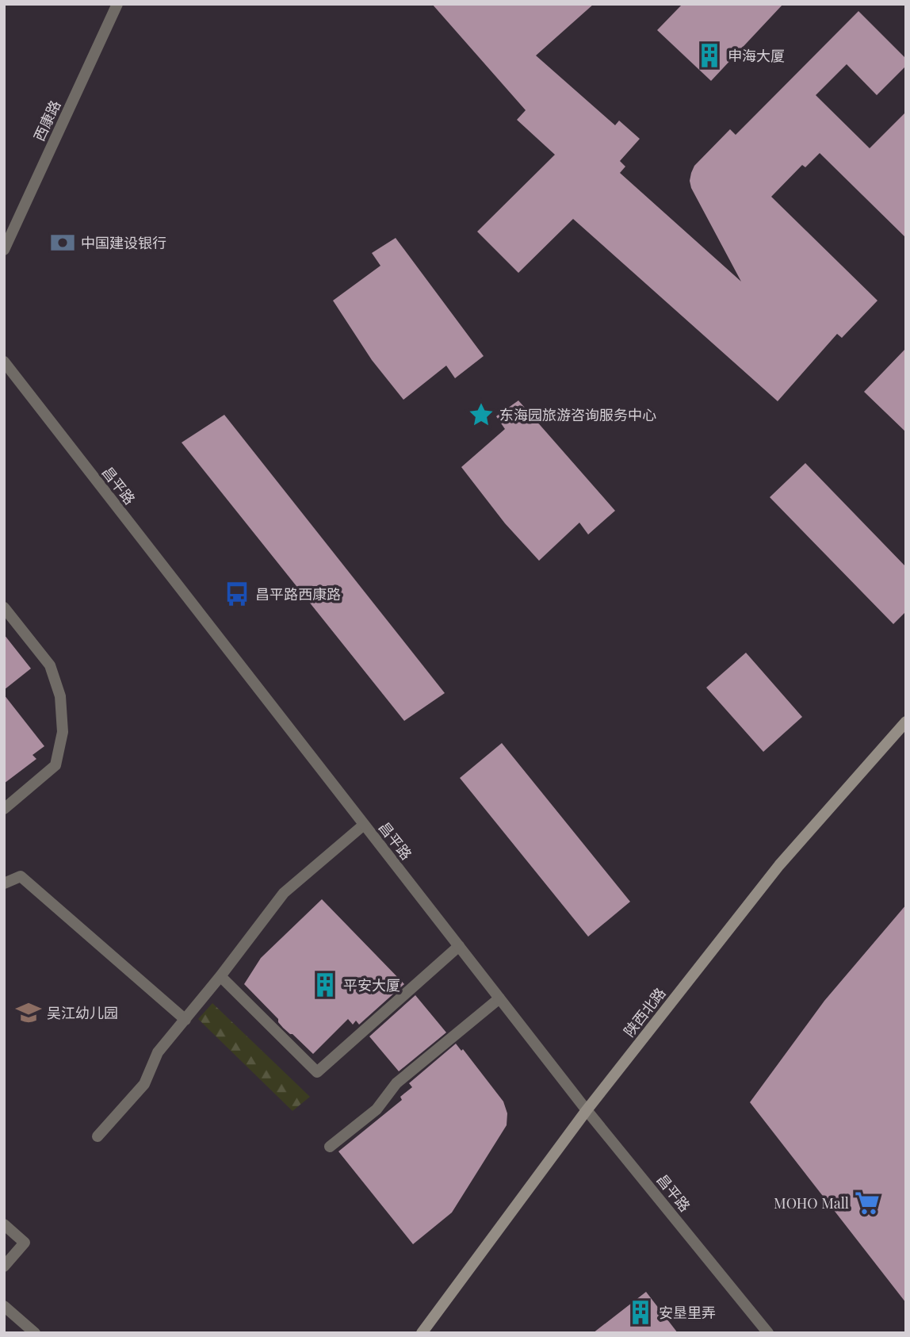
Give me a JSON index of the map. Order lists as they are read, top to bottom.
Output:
{
  "streets": {
    "main road": ["陕西北路"],
    "street": ["西康路", "昌平路"]
  },
  "crossings": [
    ["昌平路", "陕西北路"]
  ],
  "places": {
    "building": ["申海大厦", "平安大厦", "安垦里弄"],
    "bank": ["中国建设银行"],
    "place": ["东海园旅游咨询服务中心"],
    "bus stop": ["昌平路西康路"],
    "school or university": ["吴江幼儿园"],
    "supermarket": ["MOHO Mall"]
  }
}
